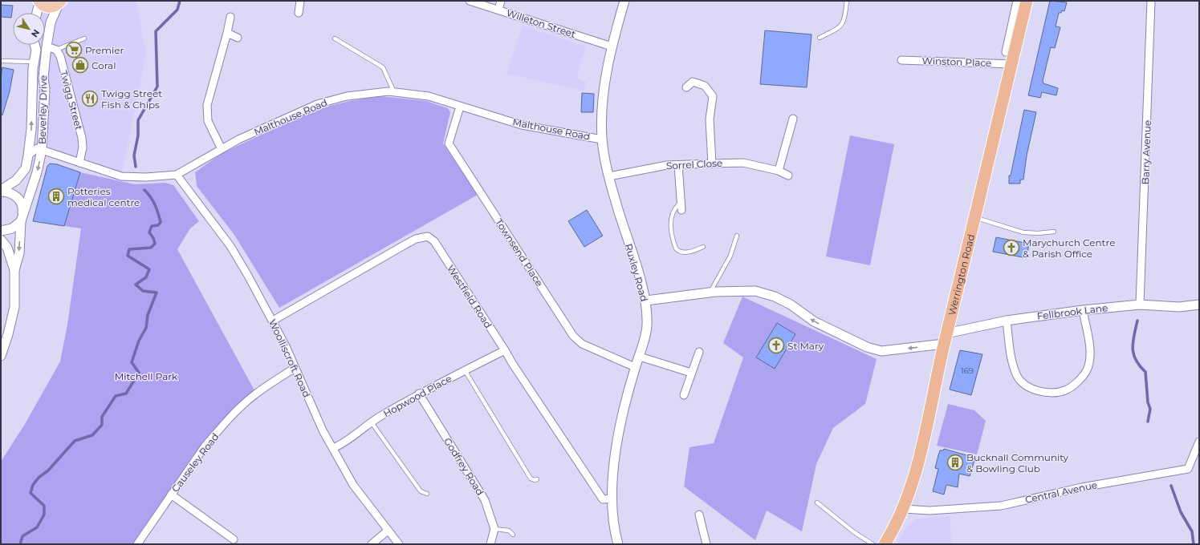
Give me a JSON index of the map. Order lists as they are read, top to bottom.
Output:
{
  "streets": {
    "highway": ["Werrington Road"],
    "street": [
      "Willeton Street",
      "Winston Place",
      "Twigg Street",
      "Beverley Drive",
      "Malthouse Road",
      "Barry Avenue",
      "Sorrel Close",
      "Townsend Place",
      "Ruxley Road",
      "Westfield Road",
      "Fellbrook Lane",
      "Woolliscroft Road",
      "Hopwood Place",
      "Causeley Road",
      "Godfrey Road",
      "Central Avenue"
    ]
  },
  "crossings": [
    ["Willeton Street", "Ruxley Road"],
    ["Winston Place", "Werrington Road"],
    ["Twigg Street", "Malthouse Road"],
    ["Beverley Drive", "Malthouse Road"],
    ["Malthouse Road", "Townsend Place"],
    ["Malthouse Road", "Ruxley Road"],
    ["Malthouse Road", "Woolliscroft Road"],
    ["Barry Avenue", "Fellbrook Lane"],
    ["Sorrel Close", "Ruxley Road"],
    ["Townsend Place", "Ruxley Road"],
    ["Ruxley Road", "Westfield Road"],
    ["Ruxley Road", "Fellbrook Lane"],
    ["Werrington Road", "Fellbrook Lane"],
    ["Werrington Road", "Central Avenue"],
    ["Westfield Road", "Woolliscroft Road"],
    ["Westfield Road", "Hopwood Place"],
    ["Woolliscroft Road", "Hopwood Place"],
    ["Woolliscroft Road", "Causeley Road"],
    ["Hopwood Place", "Godfrey Road"]
  ],
  "one_way": ["Fellbrook Lane"],
  "parks": ["Mitchell Park"],
  "places": {
    "supermarket": ["Premier"],
    "shop": ["Coral"],
    "restaurant": ["Twigg Street Fish & Chips"],
    "building": ["Potteries medical centre", "Bucknall Community & Bowling Club"],
    "church": ["Marychurch Centre & Parish Office", "St Mary"]
  },
  "house_numbers": ["169"],
  "north": "bottom right"
}
